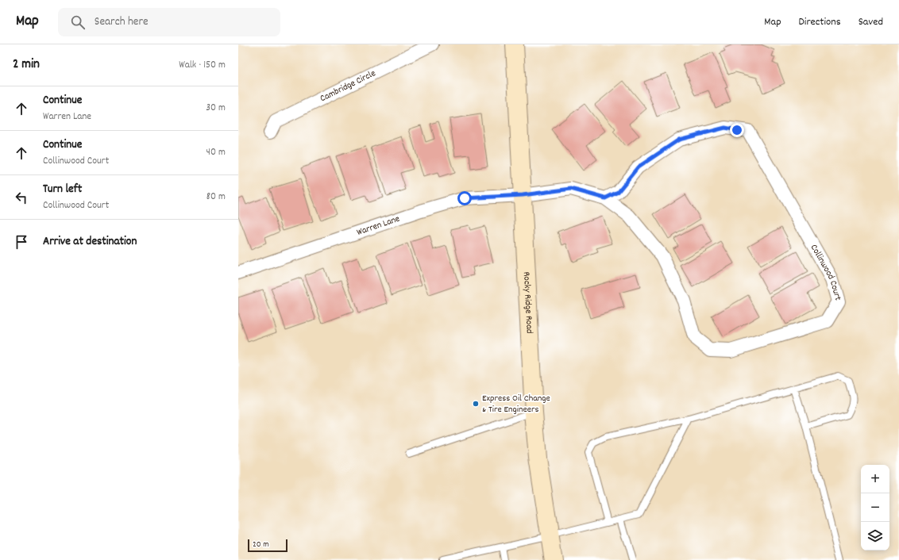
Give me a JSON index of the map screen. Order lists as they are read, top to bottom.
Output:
{
  "streets": {
    "main road": ["Rocky Ridge Road"],
    "street": ["Cambridge Circle", "Warren Lane", "Collinwood Court"]
  },
  "crossings": [
    ["Warren Lane", "Collinwood Court"],
    ["Warren Lane", "Rocky Ridge Road"],
    ["Collinwood Court", "Rocky Ridge Road"]
  ],
  "places": ["Express Oil Change & Tire Engineers"],
  "scale_bar": "20 m",
  "page": {
    "header": "Map",
    "search": "Search here",
    "nav": ["Map", "Directions", "Saved"],
    "heading": ["2 min", "Walk · 150 m"],
    "list": [
      ["Continue", "Warren Lane", "30 m"],
      ["Continue", "Collinwood Court", "40 m"],
      ["Turn left", "Collinwood Court", "80 m"],
      "Arrive at destination"
    ],
    "map_buttons": ["+", "−"],
    "scale": "20 m"
  }
}
